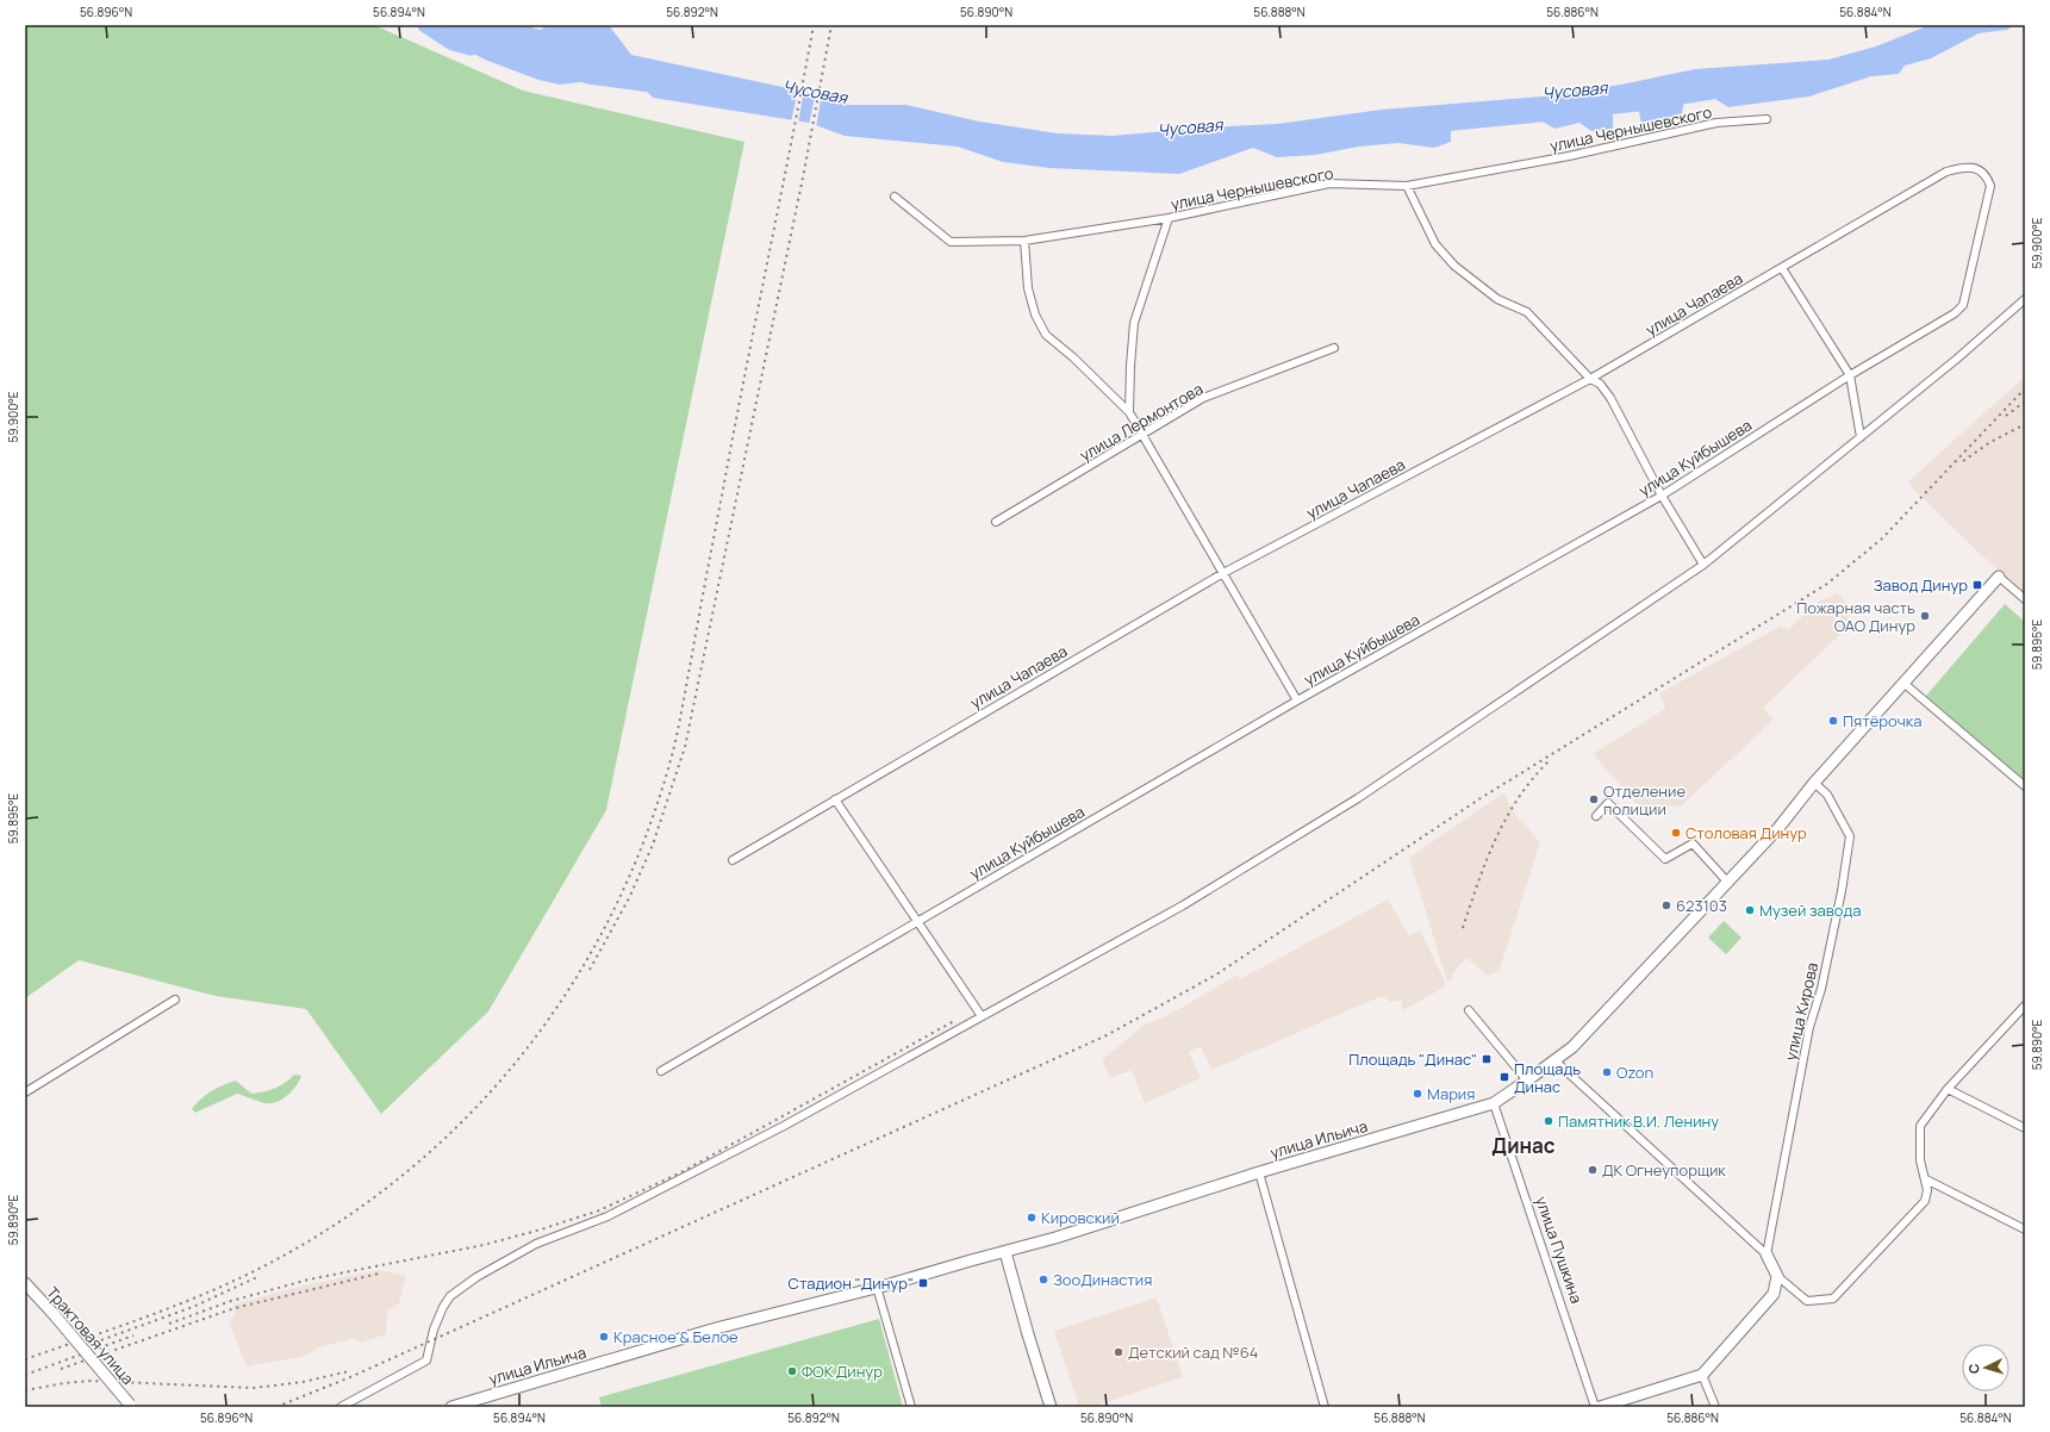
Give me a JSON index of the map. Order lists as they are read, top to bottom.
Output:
{
  "streets": {
    "street": [
      "улица Чернышевского",
      "улица Чапаева",
      "улица Лермонтова",
      "улица Куйбышева",
      "улица Кирова",
      "улица Ильича",
      "улица Пушкина",
      "Трактовая улица"
    ]
  },
  "crossings": [
    ["улица Чапаева", "улица Куйбышева"],
    ["улица Кирова", "улица Ильича"],
    ["улица Ильича", "улица Пушкина"]
  ],
  "districts": ["Динас"],
  "water": ["Чусовая"],
  "places": {
    "transit": [
      "Завод Динур",
      "Площадь \"Динас\"",
      "Площадь Динас",
      "Стадион \"Динур\""
    ],
    "other": [
      "Пожарная часть ОАО Динур",
      "Пятёрочка",
      "Отделение полиции",
      "Столовая Динур",
      "623103",
      "Музей завода",
      "Ozon",
      "Мария",
      "Памятник В.И. Ленину",
      "ДК Огнеупорщик",
      "Кировский",
      "ЗооДинастия",
      "Красное & Белое",
      "Детский сад №64",
      "ФОК Динур"
    ]
  },
  "north": "left",
  "coordinates": [
    "56.896°N",
    "56.894°N",
    "56.892°N",
    "56.890°N",
    "56.888°N",
    "56.886°N",
    "56.884°N",
    "59.900°E",
    "59.895°E",
    "59.890°E"
  ]
}
